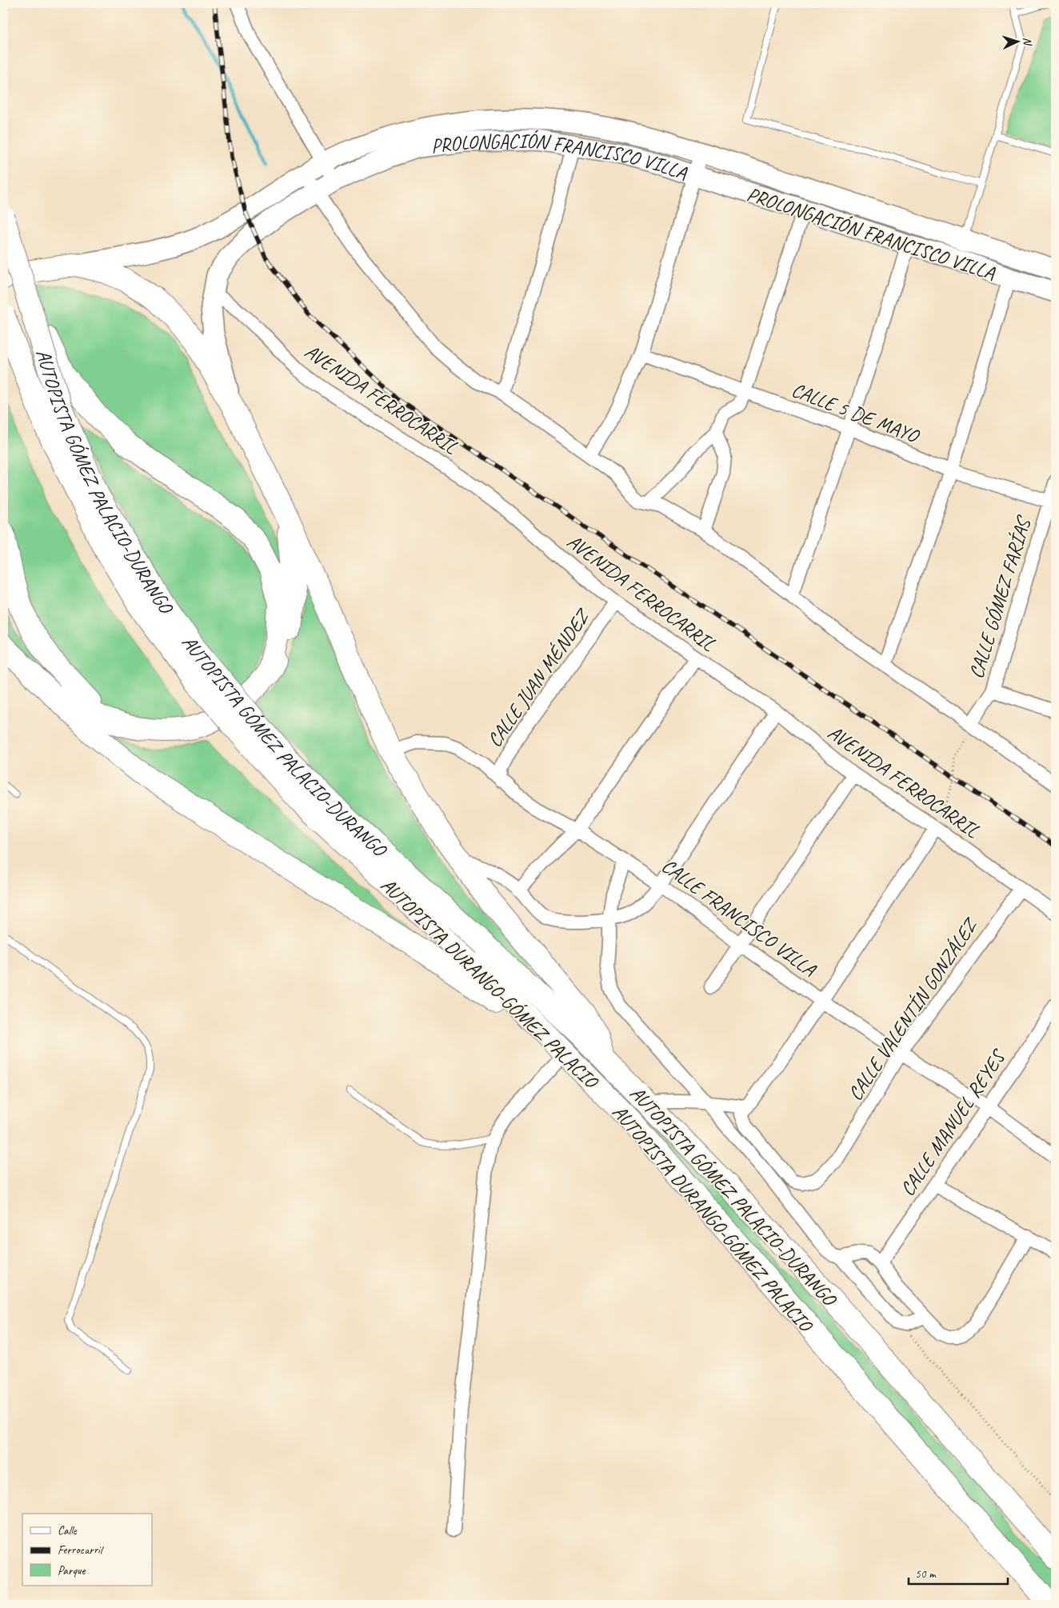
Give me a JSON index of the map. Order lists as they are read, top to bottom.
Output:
{
  "streets": {
    "highway": ["AUTOPISTA GÓMEZ PALACIO-DURANGO", "AUTOPISTA DURANGO-GÓMEZ PALACIO"],
    "main road": ["PROLONGACIÓN FRANCISCO VILLA"],
    "street": [
      "AVENIDA FERROCARRIL",
      "CALLE 5 DE MAYO",
      "CALLE GÓMEZ FARÍAS",
      "CALLE JUAN MÉNDEZ",
      "CALLE FRANCISCO VILLA",
      "CALLE VALENTÍN GONZÁLEZ",
      "CALLE MANUEL REYES"
    ]
  },
  "crossings": [
    ["PROLONGACIÓN FRANCISCO VILLA", "AVENIDA FERROCARRIL"],
    ["AVENIDA FERROCARRIL", "CALLE JUAN MÉNDEZ"],
    ["AVENIDA FERROCARRIL", "CALLE VALENTÍN GONZÁLEZ"],
    ["CALLE 5 DE MAYO", "CALLE GÓMEZ FARÍAS"],
    ["CALLE JUAN MÉNDEZ", "CALLE FRANCISCO VILLA"],
    ["CALLE FRANCISCO VILLA", "CALLE VALENTÍN GONZÁLEZ"],
    ["CALLE FRANCISCO VILLA", "CALLE MANUEL REYES"]
  ],
  "legend": ["Calle", "Ferrocarril", "Parque"],
  "scale_bar": "50 m",
  "north": "right"
}
